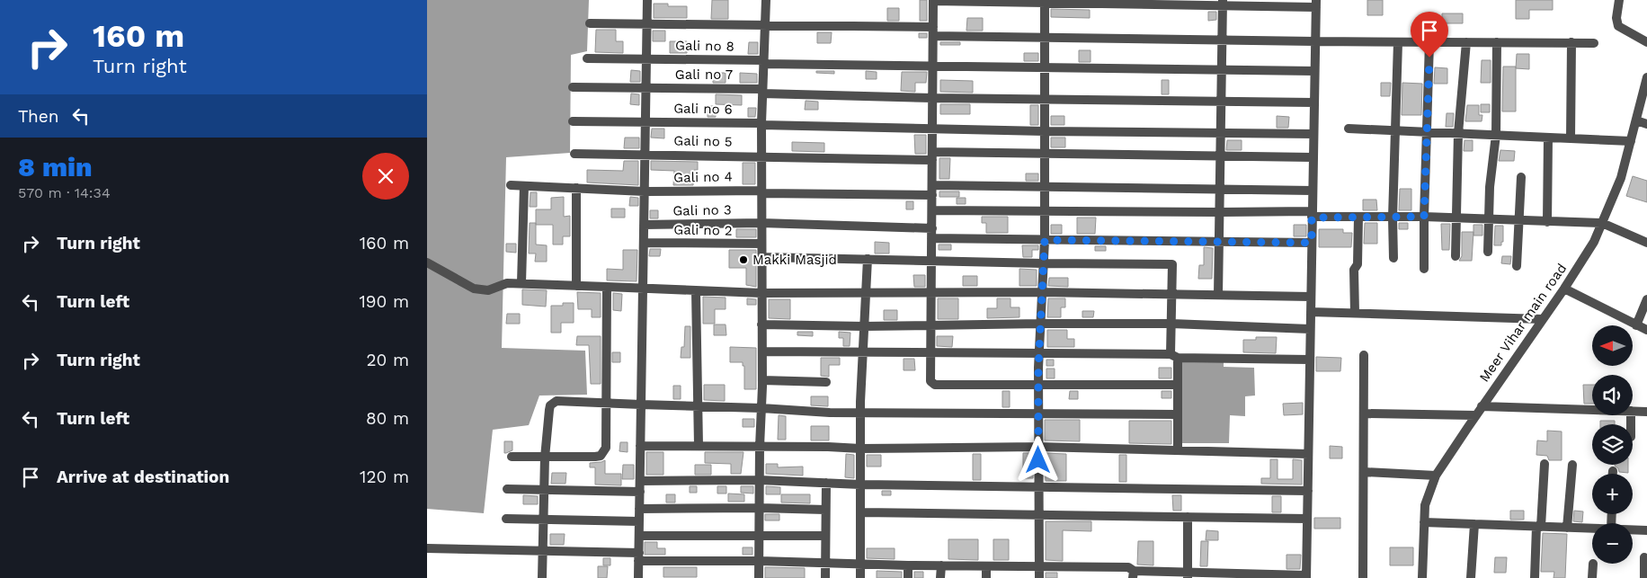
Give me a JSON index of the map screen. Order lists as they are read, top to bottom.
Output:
{
  "streets": {
    "street": [
      "Gali no 8",
      "Gali no 7",
      "Gali no 6",
      "Gali no 5",
      "Gali no 4",
      "Gali no 3",
      "Gali no 2",
      "Meer Vihar main road"
    ]
  },
  "places": ["Makki Masjid"],
  "north": "left",
  "page": {
    "turn": ["160 m", "Turn right"],
    "then": "Then",
    "heading": ["8 min", "570 m · 14:34"],
    "list": [
      {
        "name": "Turn right",
        "value": "160 m"
      },
      {
        "name": "Turn left",
        "value": "190 m"
      },
      {
        "name": "Turn right",
        "value": "20 m"
      },
      {
        "name": "Turn left",
        "value": "80 m"
      },
      {
        "name": "Arrive at destination",
        "value": "120 m"
      }
    ],
    "map_buttons": ["+", "−"]
  }
}
